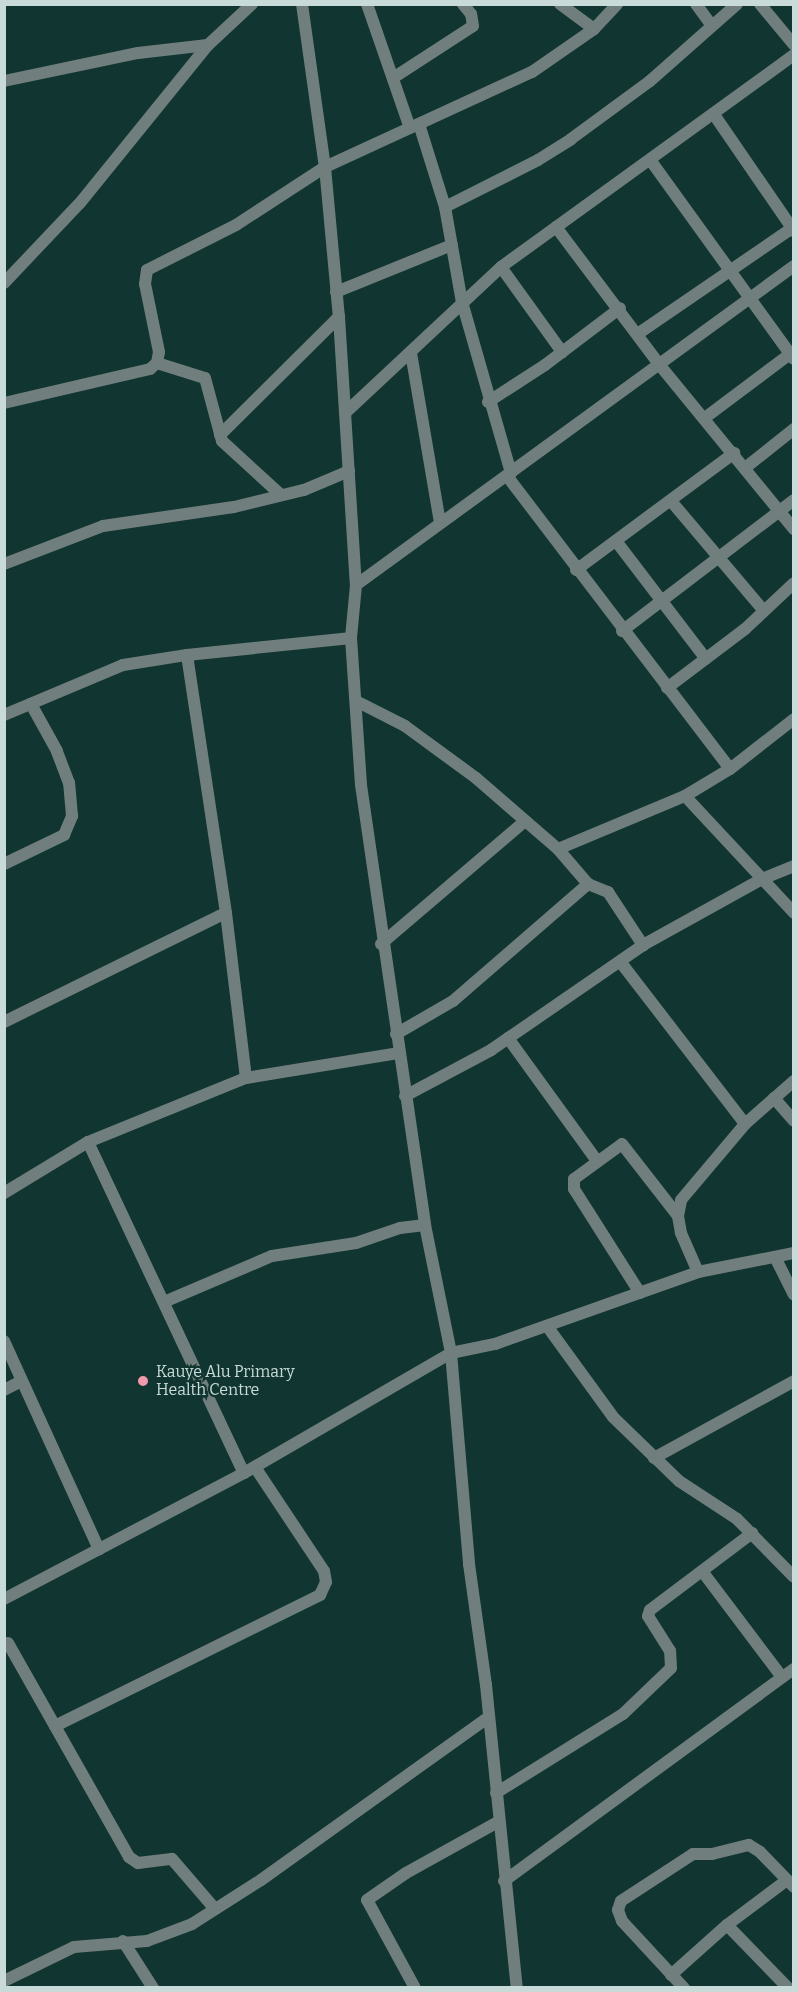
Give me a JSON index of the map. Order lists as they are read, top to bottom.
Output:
{
  "places": ["Kauye Alu Primary Health Centre"]
}
